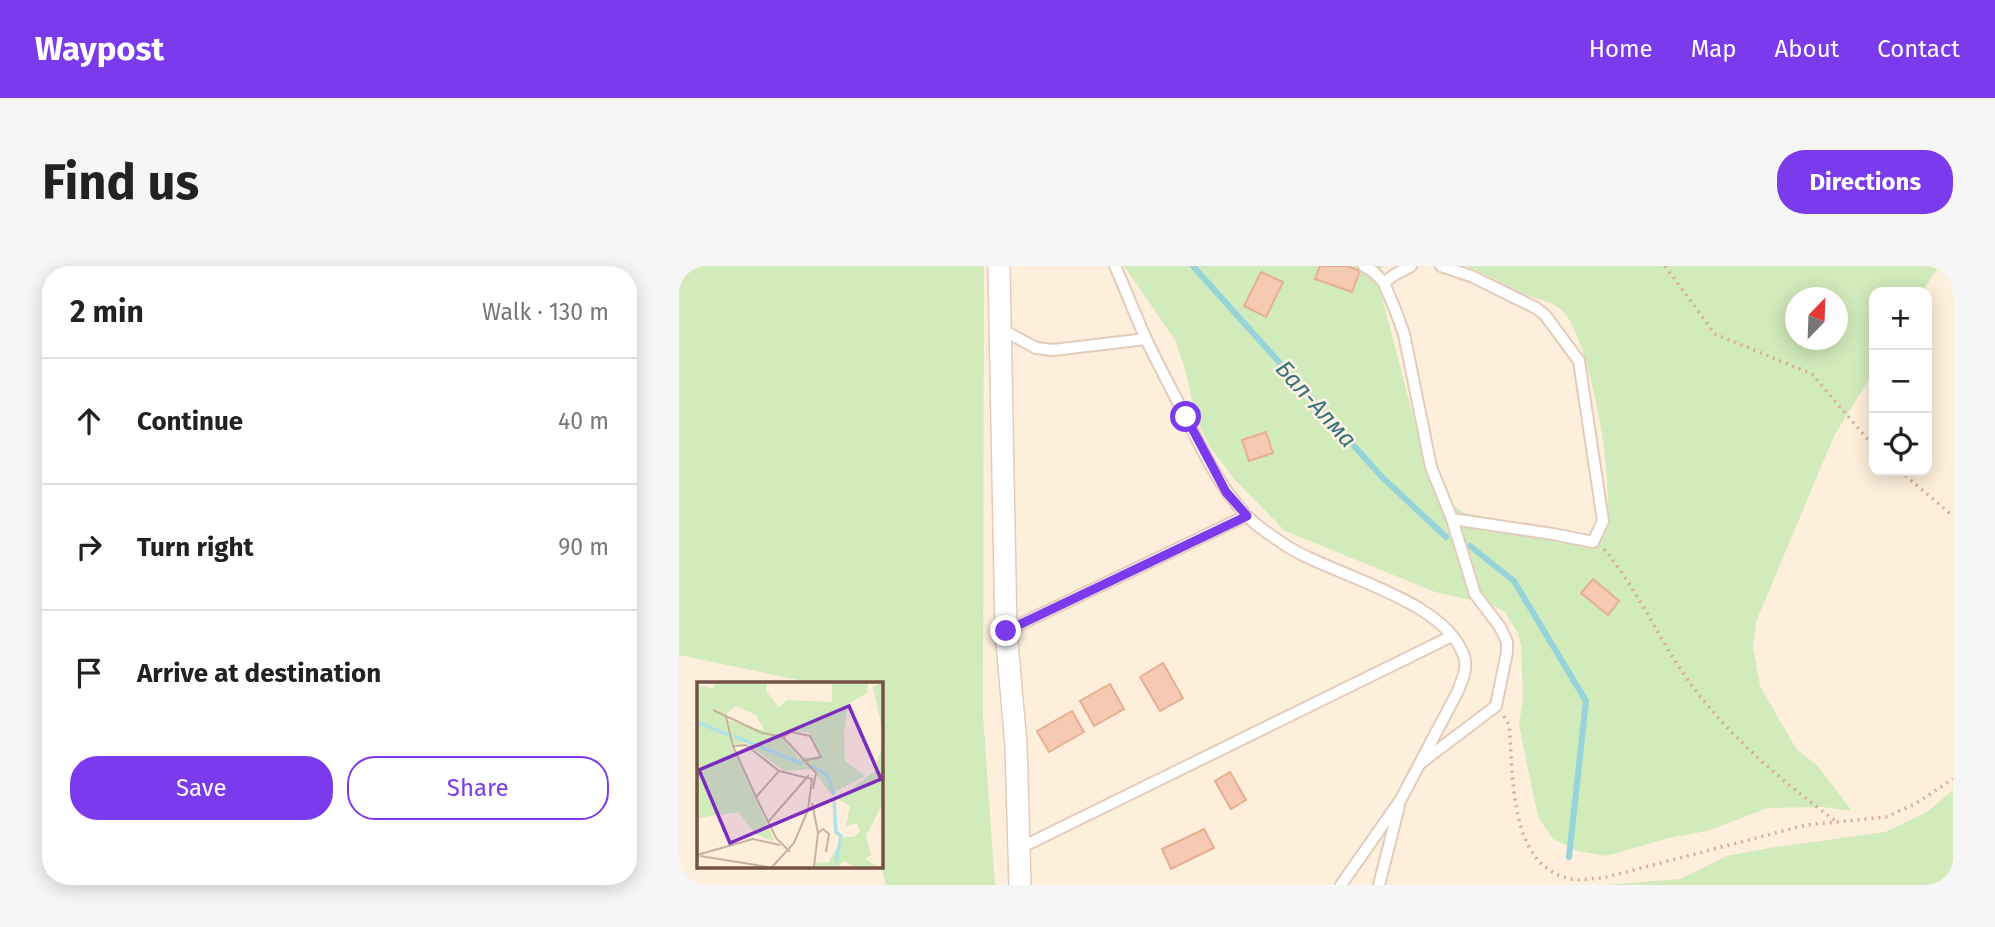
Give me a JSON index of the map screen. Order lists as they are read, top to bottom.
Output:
{
  "water": ["Бал-Алма"],
  "north": "top right",
  "page": {
    "header": "Waypost",
    "nav": [
      "Home",
      "Map",
      "About",
      "Contact"
    ],
    "buttons": [
      "Directions",
      ["Save", "Share"]
    ],
    "title": "Find us",
    "heading": ["2 min", "Walk · 130 m"],
    "map_buttons": ["+", "−"],
    "list": [
      ["Continue", "40 m"],
      ["Turn right", "90 m"],
      "Arrive at destination"
    ]
  }
}
